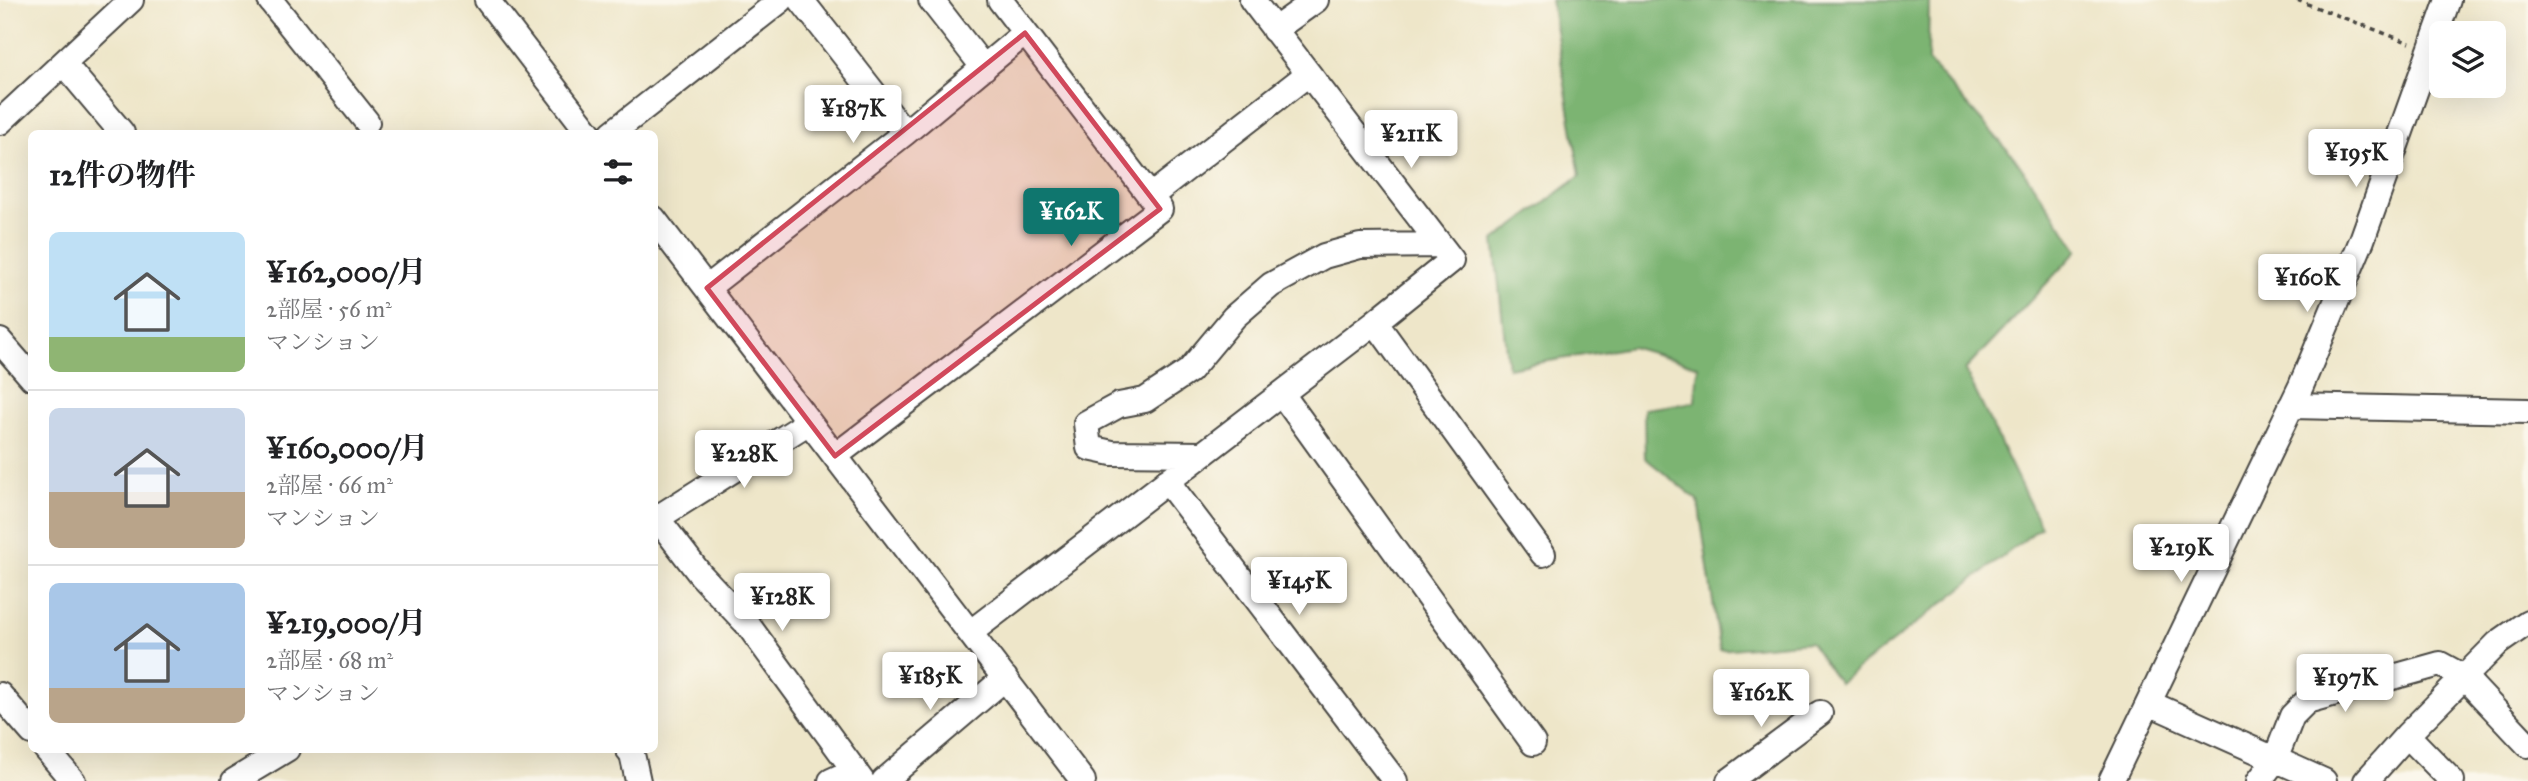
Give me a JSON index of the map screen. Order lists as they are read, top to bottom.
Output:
{
  "page": {
    "price": [
      "¥187K",
      "¥211K",
      "¥195K",
      "¥162K",
      "¥160K",
      "¥228K",
      "¥219K",
      "¥145K",
      "¥128K",
      "¥185K",
      "¥197K",
      "¥162K"
    ],
    "heading": "12件の物件",
    "list": [
      {
        "name": "¥162,000/月",
        "note": "2部屋 · 56 m² · マンション"
      },
      {
        "name": "¥160,000/月",
        "note": "2部屋 · 66 m² · マンション"
      },
      {
        "name": "¥219,000/月",
        "note": "2部屋 · 68 m² · マンション"
      }
    ]
  }
}
